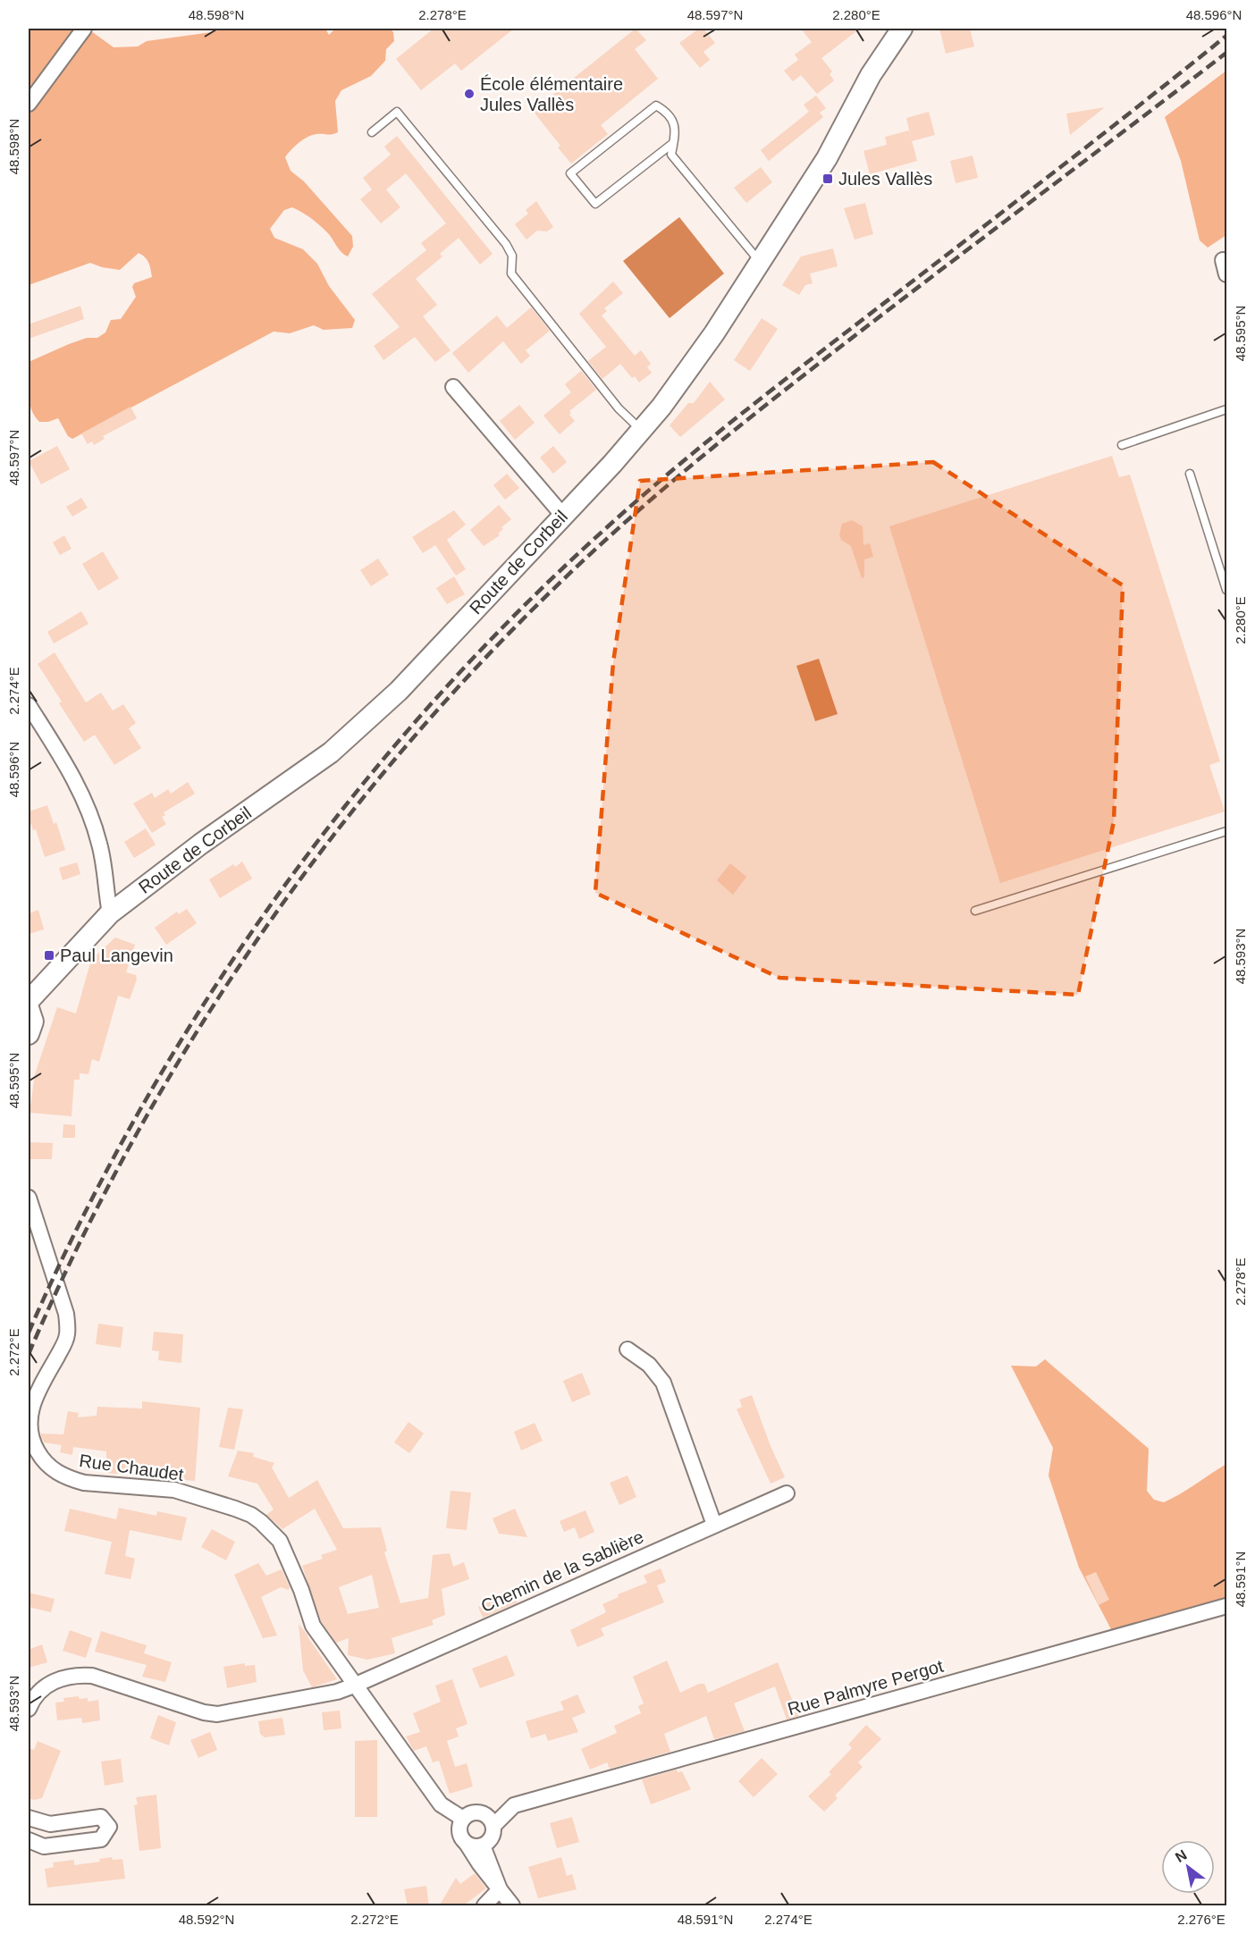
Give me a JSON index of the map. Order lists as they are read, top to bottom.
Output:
{
  "streets": {
    "main road": ["Route de Corbeil"],
    "street": ["Rue Chaudet", "Chemin de la Sablière", "Rue Palmyre Pergot"]
  },
  "crossings": [
    ["Rue Chaudet", "Chemin de la Sablière"],
    ["Rue Chaudet", "Rue Palmyre Pergot"]
  ],
  "places": {
    "other": ["École élémentaire Jules Vallès"],
    "transit": ["Jules Vallès", "Paul Langevin"]
  },
  "north": "top left",
  "coordinates": [
    "48.598°N",
    "2.278°E",
    "48.597°N",
    "2.280°E",
    "48.596°N",
    "48.595°N",
    "2.274°E",
    "48.593°N",
    "2.272°E",
    "48.591°N",
    "48.592°N",
    "2.276°E"
  ]
}
